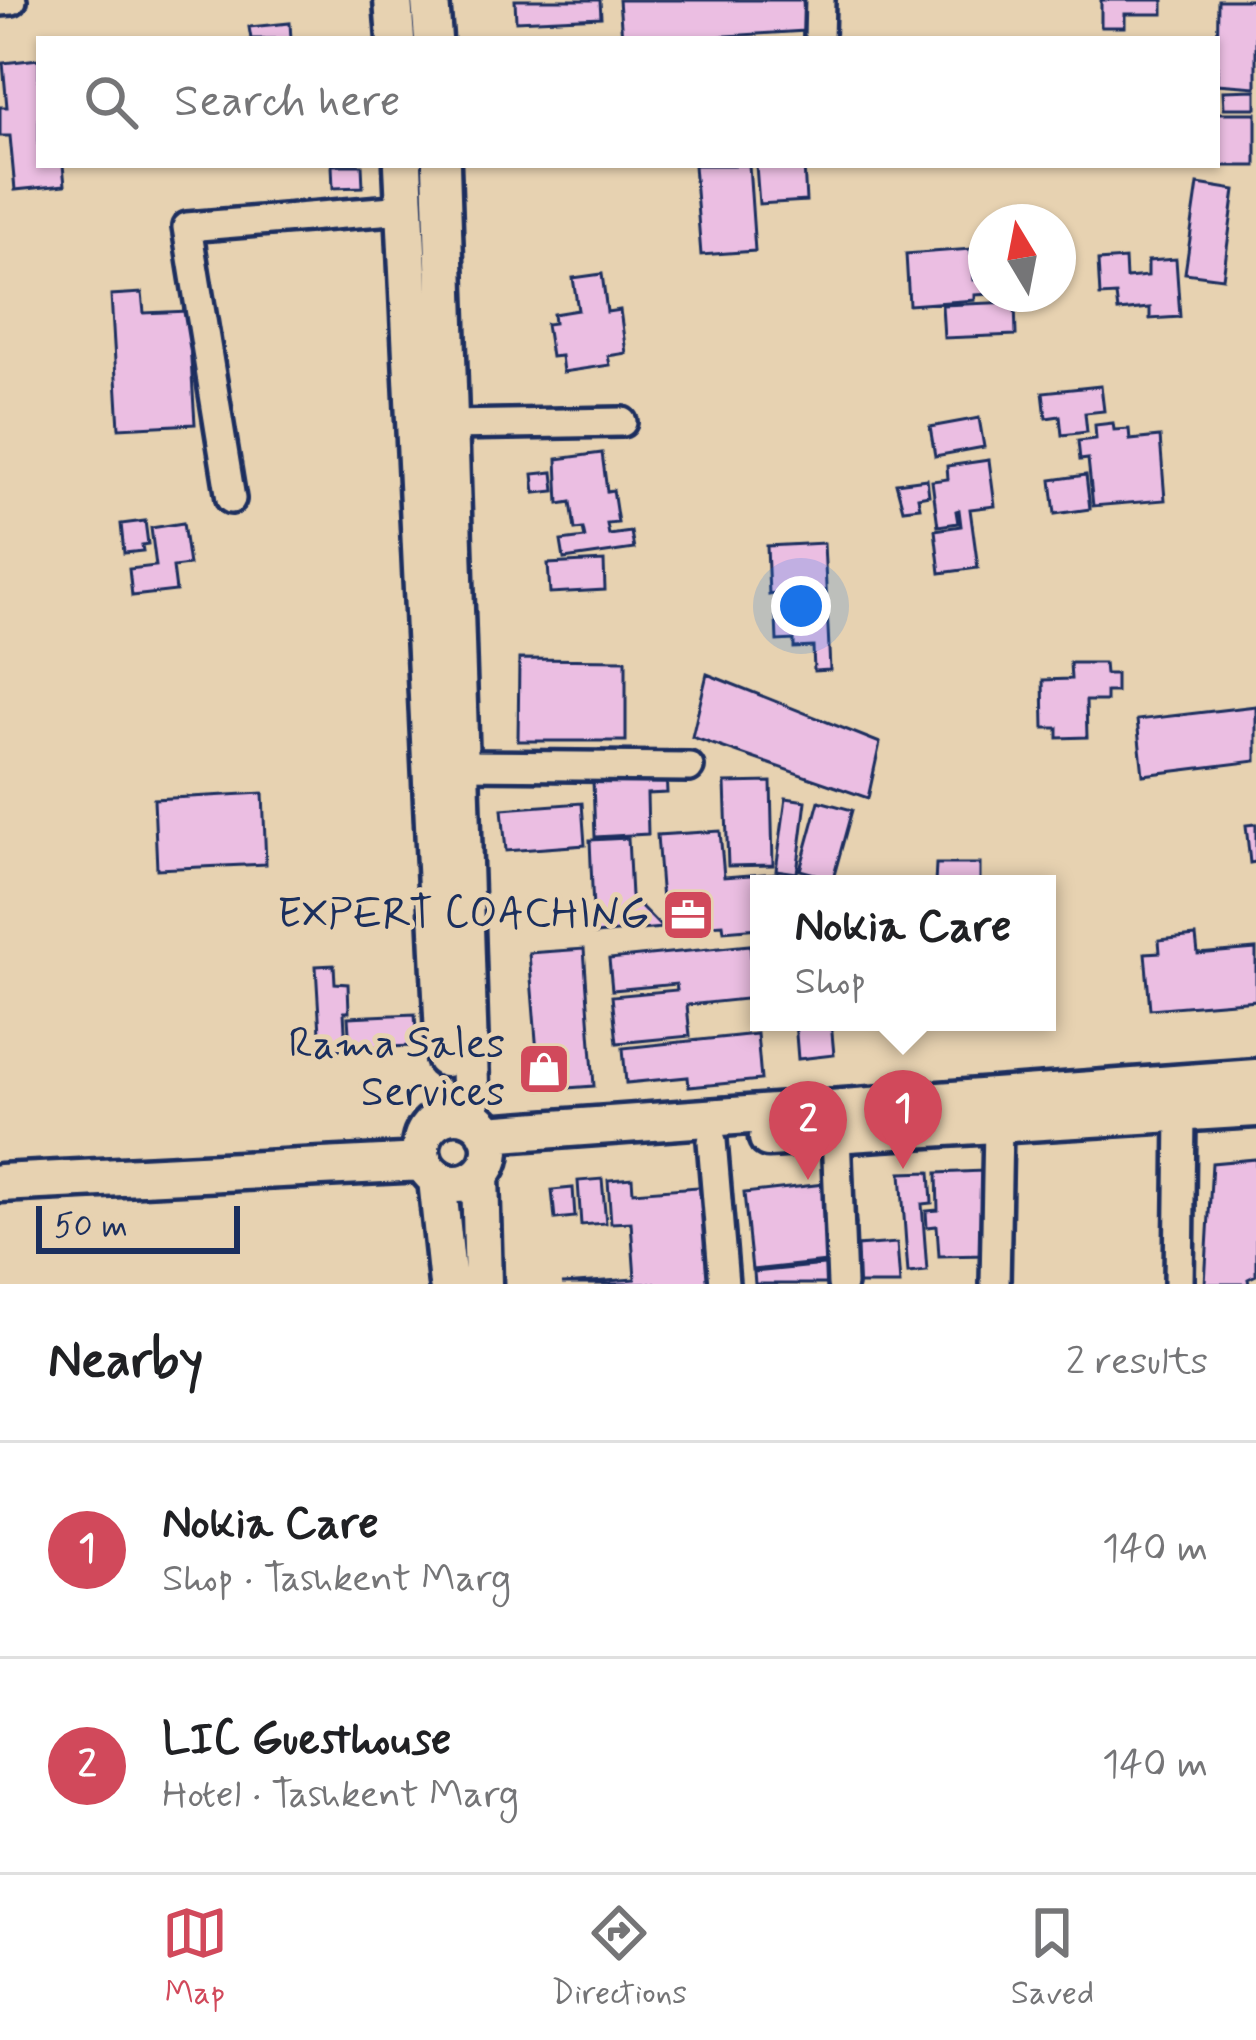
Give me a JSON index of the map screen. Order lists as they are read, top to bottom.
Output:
{
  "places": {
    "office": ["EXPERT COACHING"],
    "shop": ["Rama Sales Services"]
  },
  "scale_bar": "50 m",
  "north": "top",
  "page": {
    "search": "Search here",
    "popup": ["Nokia Care", "Shop"],
    "pins": ["1", "2"],
    "scale": "50 m",
    "heading": ["Nearby", "2 results"],
    "list": [
      {
        "mark": "1",
        "name": "Nokia Care",
        "note": "Shop · Tashkent Marg",
        "value": "140 m"
      },
      {
        "mark": "2",
        "name": "LIC Guesthouse",
        "note": "Hotel · Tashkent Marg",
        "value": "140 m"
      }
    ],
    "nav": ["Map", "Directions", "Saved"]
  }
}
